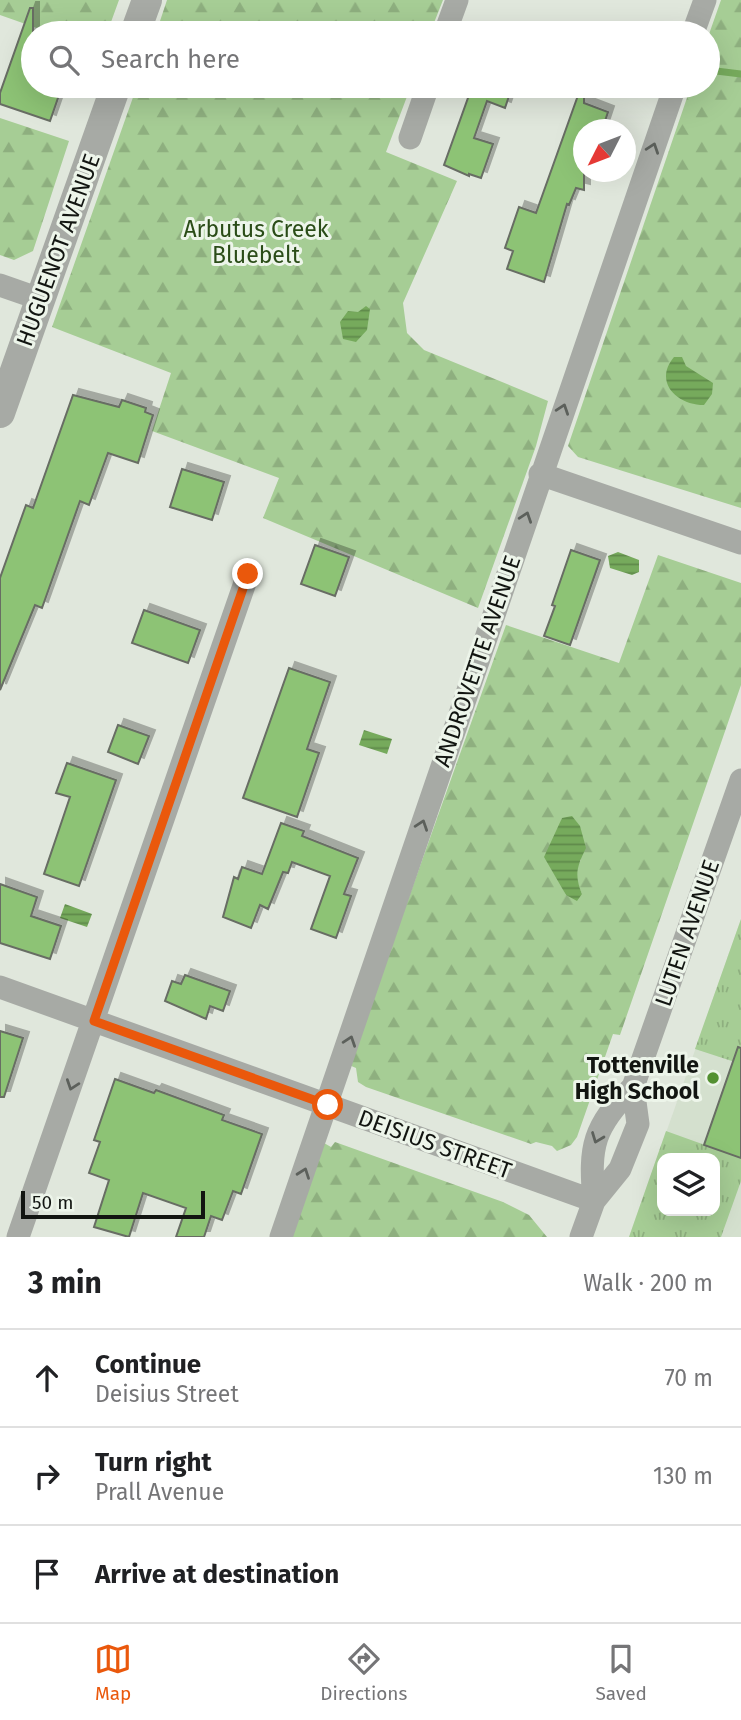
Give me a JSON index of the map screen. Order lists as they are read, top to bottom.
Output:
{
  "streets": {
    "street": [
      "HUGUENOT AVENUE",
      "ANDROVETTE AVENUE",
      "LUTEN AVENUE",
      "DEISIUS STREET"
    ]
  },
  "crossings": [
    ["ANDROVETTE AVENUE", "DEISIUS STREET"],
    ["LUTEN AVENUE", "DEISIUS STREET"]
  ],
  "one_way": ["ANDROVETTE AVENUE"],
  "parks": ["Arbutus Creek Bluebelt"],
  "places": ["Tottenville High School"],
  "scale_bar": "50 m",
  "north": "bottom left",
  "page": {
    "search": "Search here",
    "scale": "50 m",
    "heading": ["3 min", "Walk · 200 m"],
    "list": [
      ["Continue", "Deisius Street", "70 m"],
      ["Turn right", "Prall Avenue", "130 m"],
      "Arrive at destination"
    ],
    "nav": ["Map", "Directions", "Saved"]
  }
}
